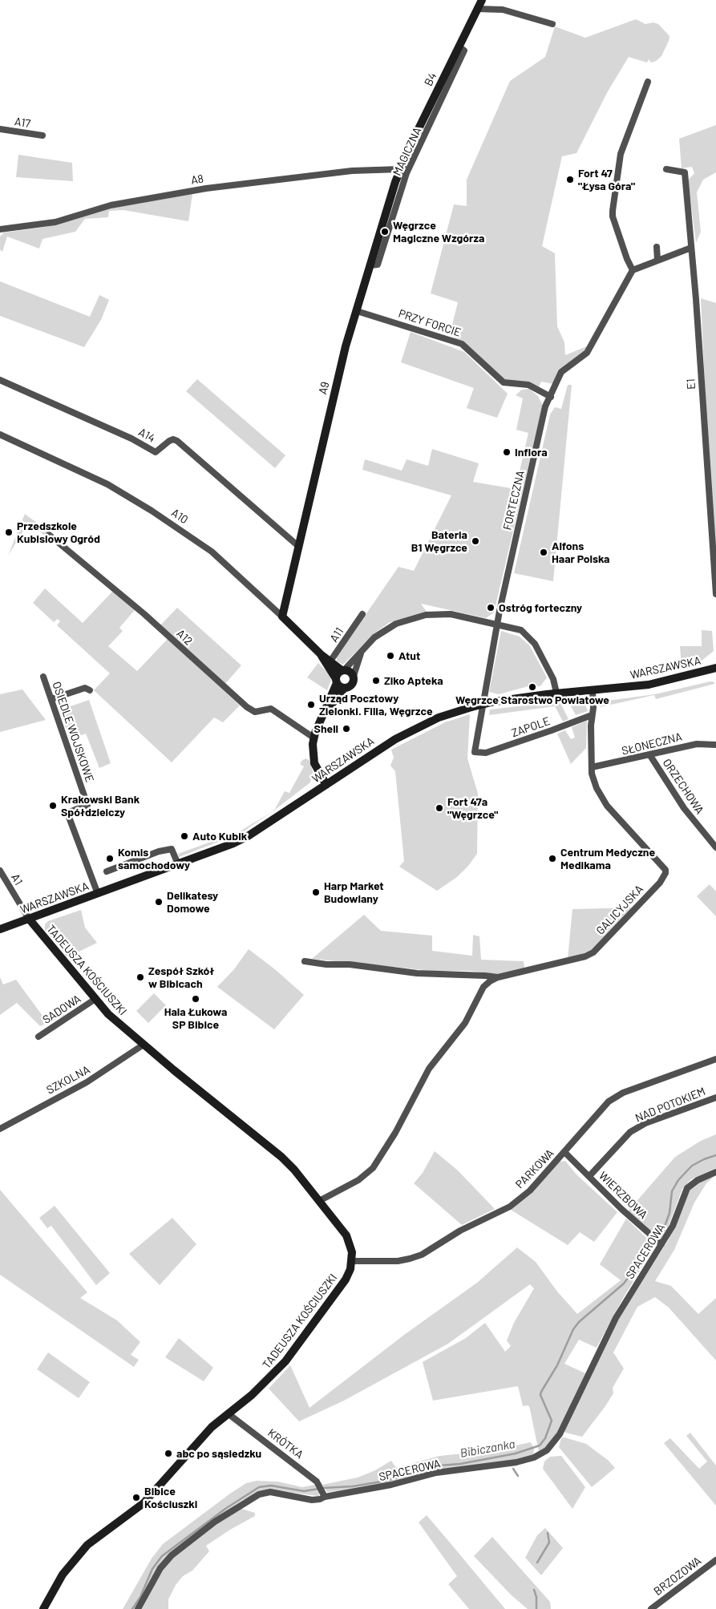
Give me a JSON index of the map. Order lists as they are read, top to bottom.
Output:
{
  "streets": {
    "street": [
      "B4",
      "A17",
      "MAGICZNA",
      "A8",
      "PRZY FORCIE",
      "E1",
      "A9",
      "A14",
      "FORTECZNA",
      "A10",
      "A11",
      "A12",
      "WARSZAWSKA",
      "ZAPOLE",
      "OSIEDLE WOJSKOWE",
      "SŁONECZNA",
      "ORZECHOWA",
      "A1",
      "GALICYJSKA",
      "TADEUSZA KOŚCIUSZKI",
      "SADOWA",
      "SZKOLNA",
      "NAD POTOKIEM",
      "PARKOWA",
      "WIERZBOWA",
      "SPACEROWA",
      "KRÓTKA",
      "BRZOZOWA"
    ]
  },
  "crossings": [
    ["B4", "MAGICZNA"],
    ["B4", "A8"],
    ["B4", "A9"],
    ["MAGICZNA", "A9"],
    ["A8", "A9"],
    ["PRZY FORCIE", "A9"],
    ["PRZY FORCIE", "FORTECZNA"],
    ["A9", "A14"],
    ["A9", "A10"],
    ["FORTECZNA", "ZAPOLE"],
    ["A10", "A11"],
    ["WARSZAWSKA", "OSIEDLE WOJSKOWE"],
    ["WARSZAWSKA", "A1"],
    ["WARSZAWSKA", "GALICYJSKA"],
    ["WARSZAWSKA", "TADEUSZA KOŚCIUSZKI"],
    ["ZAPOLE", "GALICYJSKA"],
    ["SŁONECZNA", "ORZECHOWA"],
    ["SŁONECZNA", "GALICYJSKA"],
    ["A1", "TADEUSZA KOŚCIUSZKI"],
    ["GALICYJSKA", "TADEUSZA KOŚCIUSZKI"],
    ["TADEUSZA KOŚCIUSZKI", "SADOWA"],
    ["TADEUSZA KOŚCIUSZKI", "SZKOLNA"],
    ["TADEUSZA KOŚCIUSZKI", "PARKOWA"],
    ["TADEUSZA KOŚCIUSZKI", "KRÓTKA"],
    ["NAD POTOKIEM", "WIERZBOWA"],
    ["WIERZBOWA", "SPACEROWA"],
    ["SPACEROWA", "KRÓTKA"]
  ],
  "water": ["Bibiczanka"],
  "places": [
    "Fort 47 \"Łysa Góra\"",
    "Węgrzce Magiczne Wzgórza",
    "Inflora",
    "Przedszkole Kubisiowy Ogród",
    "Bateria B1 Węgrzce",
    "Alfons Haar Polska",
    "Ostróg forteczny",
    "Atut",
    "Ziko Apteka",
    "Węgrzce Starostwo Powiatowe",
    "Urząd Pocztowy Zielonki. Filia, Węgrzce",
    "Shell",
    "Krakowski Bank Spółdzielczy",
    "Fort 47a \"Węgrzce\"",
    "Auto Kubik",
    "Komis samochodowy",
    "Centrum Medyczne Medikama",
    "Harp Market Budowlany",
    "Delikatesy Domowe",
    "Zespół Szkół w Bibicach",
    "Hala Łukowa SP Bibice",
    "abc po sąsiedzku",
    "Bibice Kościuszki"
  ]
}
